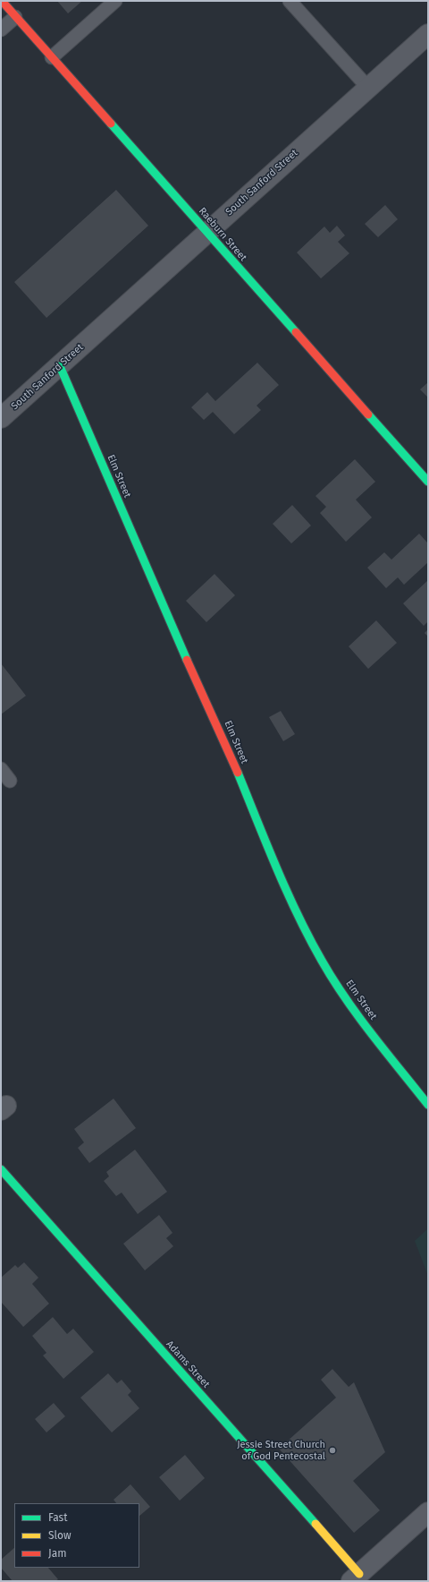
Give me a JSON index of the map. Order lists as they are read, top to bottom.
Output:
{
  "streets": {
    "street": [
      "South Sanford Street",
      "Raeburn Street",
      "Elm Street",
      "Adams Street"
    ]
  },
  "crossings": [
    ["South Sanford Street", "Raeburn Street"],
    ["South Sanford Street", "Elm Street"]
  ],
  "places": ["Jessie Street Church of God Pentecostal"],
  "legend": ["Fast", "Slow", "Jam"]
}
